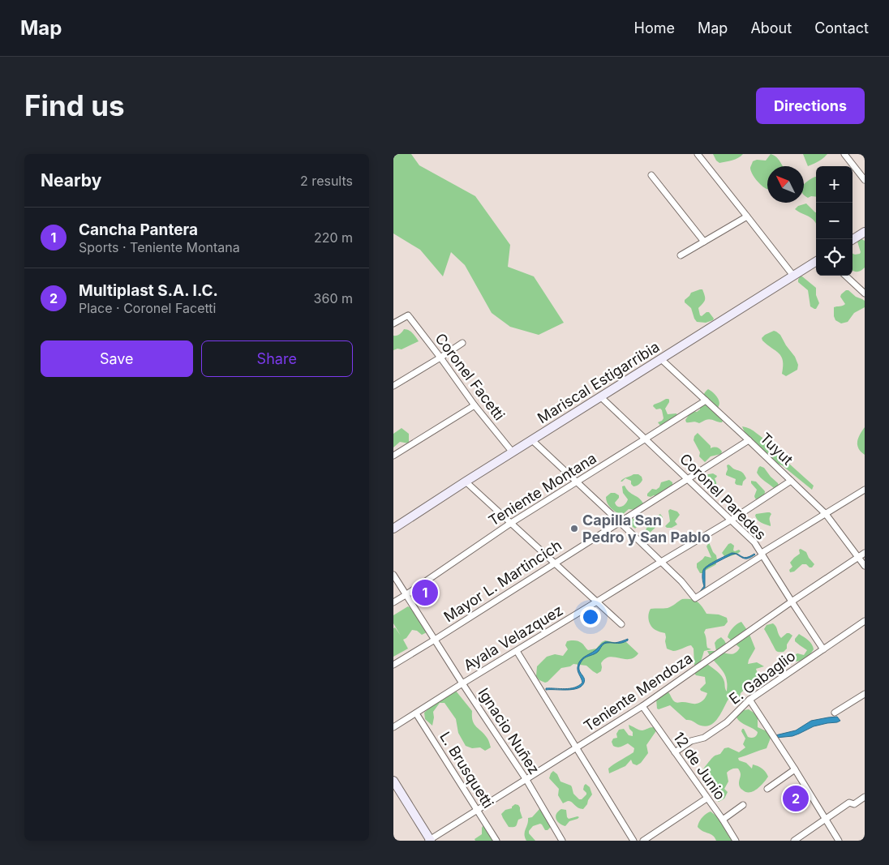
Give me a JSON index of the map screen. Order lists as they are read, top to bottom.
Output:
{
  "streets": {
    "street": [
      "Coronel Facetti",
      "Mariscal Estigarribia",
      "Tuyut",
      "Teniente Montana",
      "Coronel Paredes",
      "Mayor L. Martincich",
      "Ayala Velazquez",
      "E. Gabaglio",
      "Teniente Mendoza",
      "Ignacio Nuñez",
      "12 de Junio",
      "L. Brusquetti"
    ]
  },
  "crossings": [
    ["Coronel Facetti", "Mariscal Estigarribia"],
    ["Mariscal Estigarribia", "Tuyut"],
    ["Mariscal Estigarribia", "Coronel Paredes"],
    ["Tuyut", "Teniente Montana"],
    ["Tuyut", "Mayor L. Martincich"],
    ["Tuyut", "Ayala Velazquez"],
    ["Tuyut", "Teniente Mendoza"],
    ["Teniente Montana", "Coronel Paredes"],
    ["Teniente Montana", "Ignacio Nuñez"],
    ["Coronel Paredes", "Mayor L. Martincich"],
    ["Coronel Paredes", "Ayala Velazquez"],
    ["Coronel Paredes", "E. Gabaglio"],
    ["Coronel Paredes", "Teniente Mendoza"],
    ["Mayor L. Martincich", "Ignacio Nuñez"],
    ["Ayala Velazquez", "Ignacio Nuñez"],
    ["Ayala Velazquez", "L. Brusquetti"],
    ["E. Gabaglio", "12 de Junio"],
    ["Teniente Mendoza", "Ignacio Nuñez"],
    ["Teniente Mendoza", "12 de Junio"],
    ["Teniente Mendoza", "L. Brusquetti"]
  ],
  "places": ["Capilla San Pedro y San Pablo"],
  "north": "top left",
  "page": {
    "header": "Map",
    "nav": [
      "Home",
      "Map",
      "About",
      "Contact"
    ],
    "buttons": [
      "Directions",
      ["Save", "Share"]
    ],
    "title": "Find us",
    "heading": ["Nearby", "2 results"],
    "map_buttons": ["+", "−"],
    "list": [
      {
        "mark": "1",
        "name": "Cancha Pantera",
        "note": "Sports · Teniente Montana",
        "value": "220 m"
      },
      {
        "mark": "2",
        "name": "Multiplast S.A. I.C.",
        "note": "Place · Coronel Facetti",
        "value": "360 m"
      }
    ],
    "pins": ["1", "2"]
  }
}
